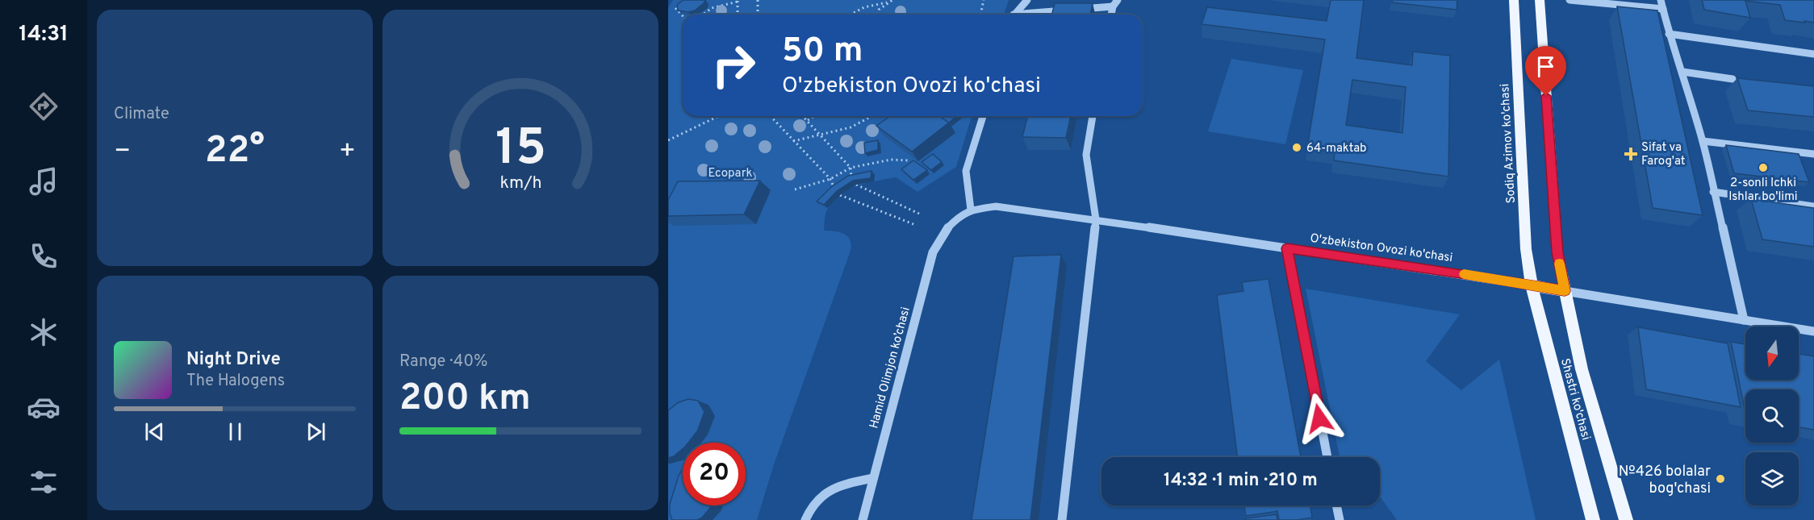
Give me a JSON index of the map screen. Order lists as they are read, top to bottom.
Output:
{
  "streets": {
    "main road": ["Sodiq Azimov ko'chasi", "O'zbekiston Ovozi ko'chasi", "Shastri ko'chasi"],
    "street": ["Hamid Olimjon ko’chasi"]
  },
  "crossings": [
    ["Sodiq Azimov ko'chasi", "O'zbekiston Ovozi ko'chasi"],
    ["Sodiq Azimov ko'chasi", "Shastri ko'chasi"],
    ["O'zbekiston Ovozi ko'chasi", "Hamid Olimjon ko’chasi"],
    ["O'zbekiston Ovozi ko'chasi", "Shastri ko'chasi"]
  ],
  "parks": ["Ecopark"],
  "places": {
    "other": ["64-maktab", "2-sonli Ichki Ishlar bo'limi", "№426 bolalar bog'chasi"],
    "health": ["Sifat va Farog'at"]
  },
  "north": "bottom",
  "page": {
    "tabs": "14:31",
    "tile": [
      "Climate",
      ["Range · 40%", "200 km"]
    ],
    "turn": ["50 m", "O'zbekiston Ovozi ko'chasi"],
    "heat": ["−", "22°", "+"],
    "song": ["Night Drive", "The Halogens"],
    "limit": "20",
    "trip": "14:32 · 1 min · 210 m",
    "gauge": ["15", "km/h"]
  }
}
